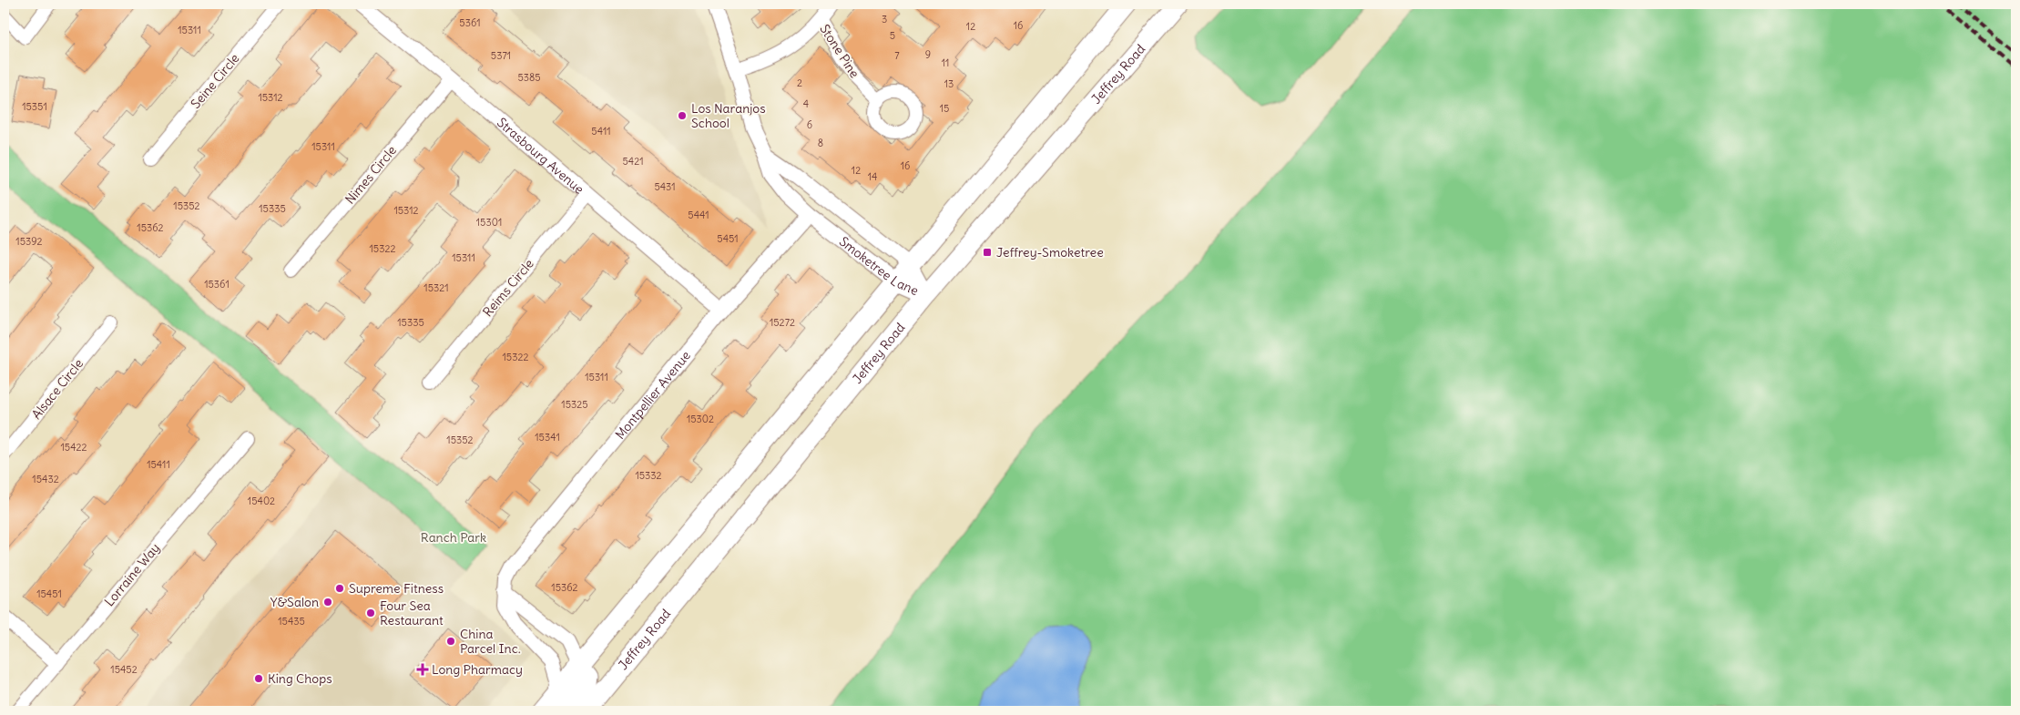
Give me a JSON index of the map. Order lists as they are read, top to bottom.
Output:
{
  "streets": {
    "main road": ["Jeffrey Road"],
    "street": [
      "Stone Pine",
      "Seine Circle",
      "Strasbourg Avenue",
      "Nimes Circle",
      "Smoketree Lane",
      "Reims Circle",
      "Alsace Circle",
      "Montpellier Avenue",
      "Lorraine Way"
    ]
  },
  "crossings": [
    ["Jeffrey Road", "Smoketree Lane"],
    ["Strasbourg Avenue", "Nimes Circle"],
    ["Strasbourg Avenue", "Reims Circle"],
    ["Strasbourg Avenue", "Montpellier Avenue"],
    ["Smoketree Lane", "Montpellier Avenue"]
  ],
  "parks": ["Ranch Park"],
  "places": {
    "other": [
      "Los Naranjos School",
      "Supreme Fitness",
      "Y&Salon",
      "Four Sea Restaurant",
      "China Parcel Inc.",
      "King Chops"
    ],
    "transit": ["Jeffrey-Smoketree"],
    "health": ["Long Pharmacy"]
  },
  "house_numbers": [
    "3",
    "5361",
    "16",
    "12",
    "15311",
    "5",
    "9",
    "5371",
    "7",
    "11",
    "5385",
    "2",
    "13",
    "15312",
    "4",
    "15351",
    "15",
    "6",
    "5411",
    "8",
    "15311",
    "5421",
    "16",
    "12",
    "14",
    "5431",
    "15352",
    "15335",
    "15312",
    "5441",
    "15301",
    "15362",
    "5451",
    "15392",
    "15322",
    "15311",
    "15361",
    "15321",
    "15335",
    "15272",
    "15322",
    "15311",
    "15325",
    "15302",
    "15341",
    "15352",
    "15422",
    "15411",
    "15332",
    "15432",
    "15402",
    "15362",
    "15451",
    "15435",
    "15452"
  ]
}
